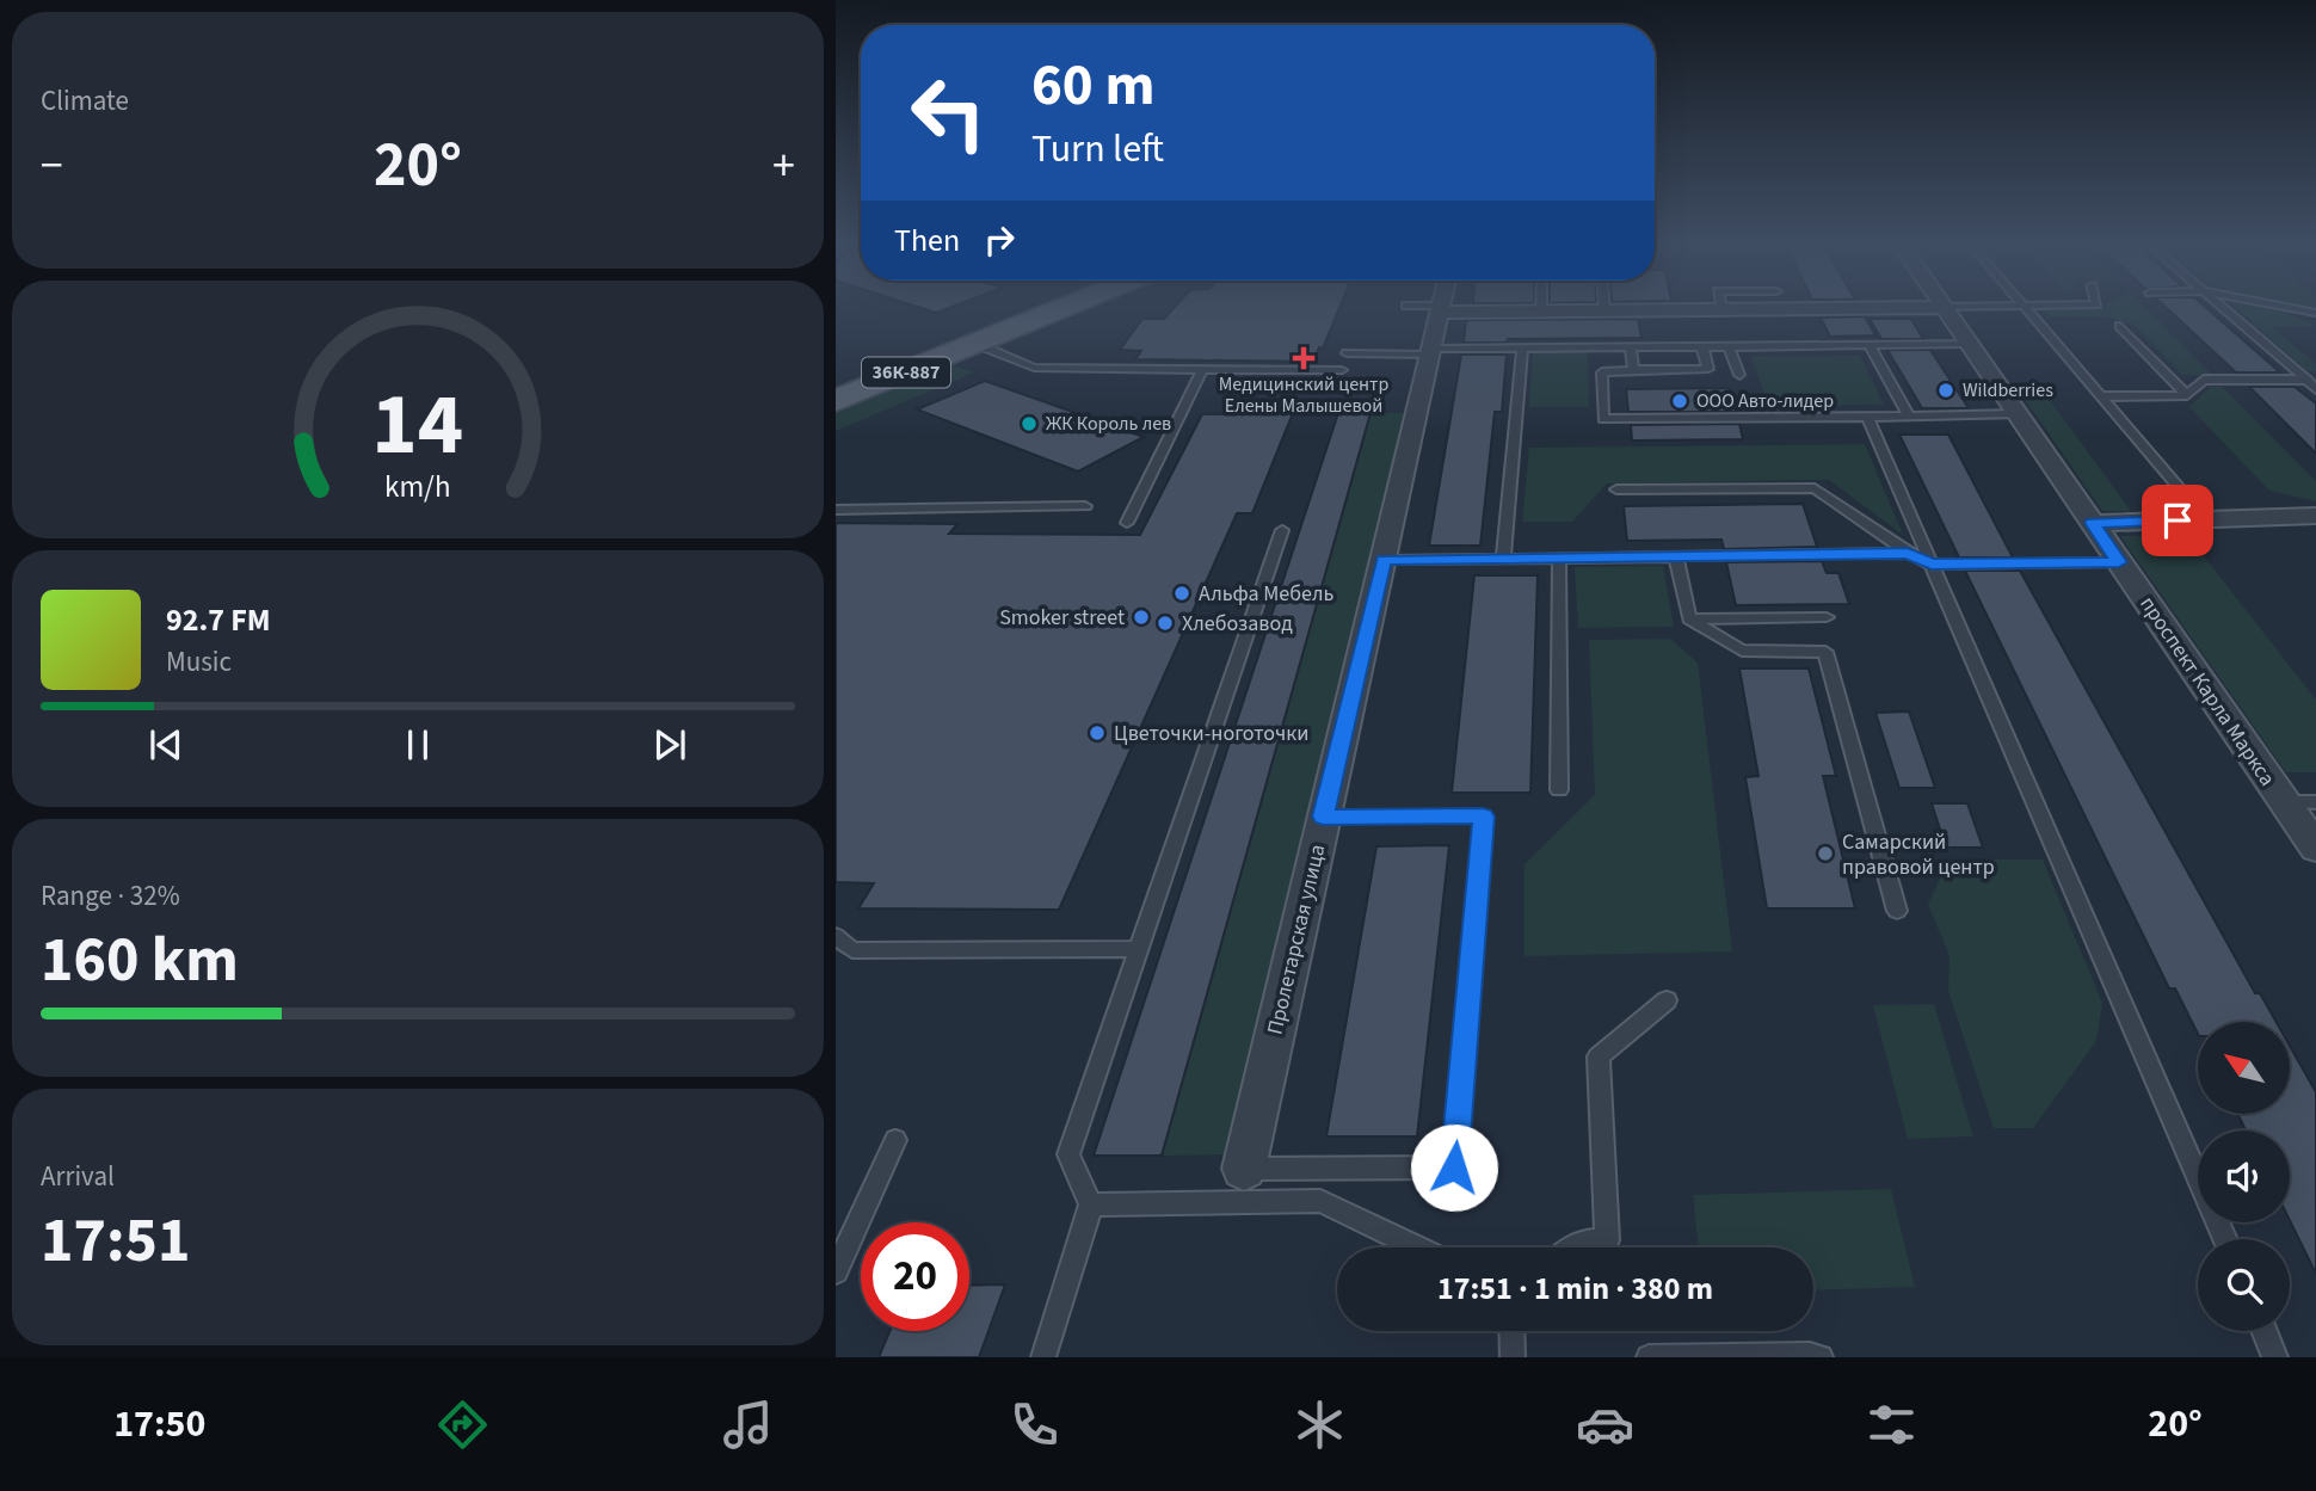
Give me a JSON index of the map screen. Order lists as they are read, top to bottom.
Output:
{
  "streets": {
    "main road": ["36К-887"],
    "street": ["проспект Карла Маркса", "Пролетарская улица"]
  },
  "places": {
    "health": ["Медицинский центр Елены Малышевой"],
    "other": [
      "Wildberries",
      "ООО Авто-лидер",
      "ЖК Король лев",
      "Альфа Мебель",
      "Smoker street",
      "Хлебозавод",
      "Цветочки-ноготочки",
      "Самарский правовой центр"
    ]
  },
  "north": "top left",
  "page": {
    "tile": [
      "Climate",
      ["Range · 32%", "160 km"],
      ["Arrival", "17:51"]
    ],
    "turn": ["60 m", "Turn left"],
    "heat": ["−", "20°", "+"],
    "then": "Then",
    "song": ["92.7 FM", "Music"],
    "limit": "20",
    "trip": "17:51 · 1 min · 380 m",
    "tabs": ["17:50", "20°"],
    "gauge": ["14", "km/h"]
  }
}
